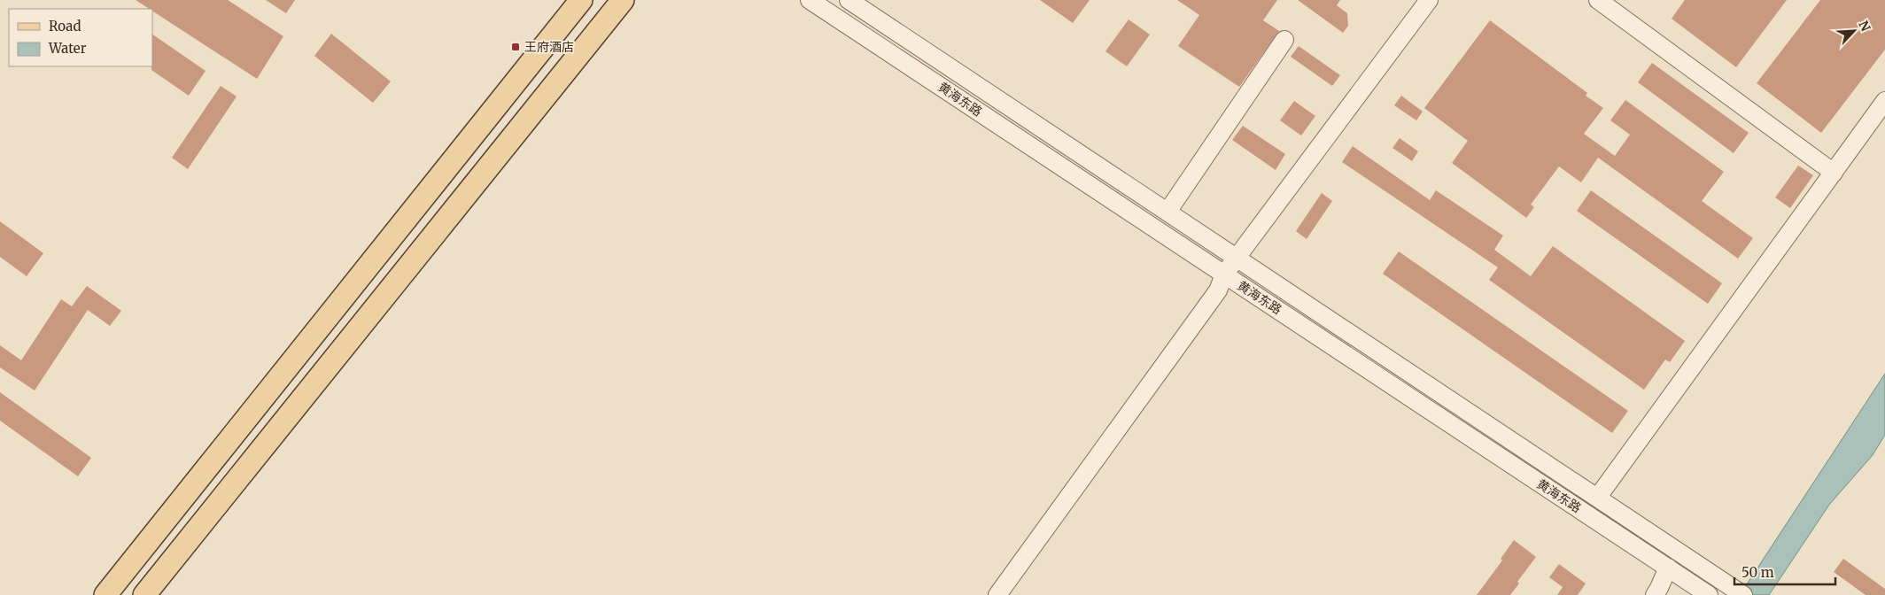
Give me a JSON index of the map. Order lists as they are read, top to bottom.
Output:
{
  "streets": {
    "street": ["黄海东路"]
  },
  "places": {
    "transit": ["王府酒店"]
  },
  "legend": ["Road", "Water"],
  "scale_bar": "50 m",
  "north": "top right"
}
